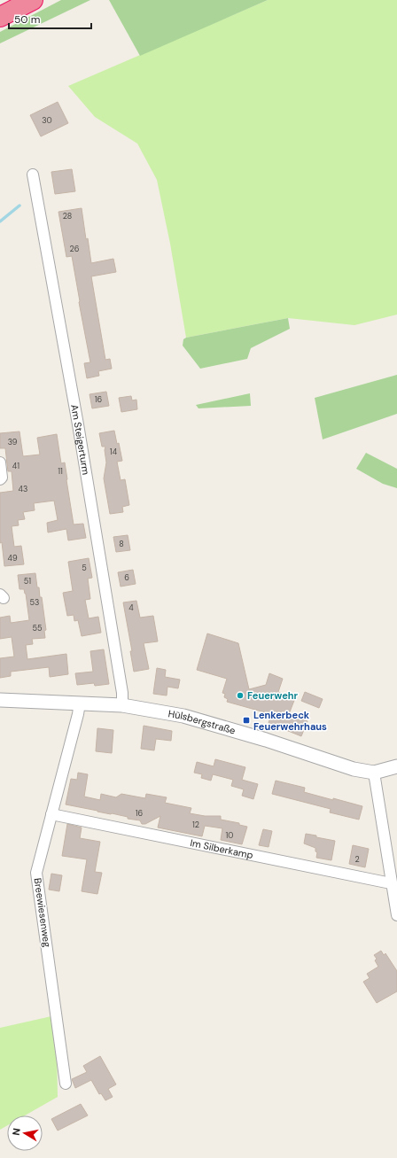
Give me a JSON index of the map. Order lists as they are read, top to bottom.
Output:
{
  "streets": {
    "street": [
      "Am Steigerturm",
      "Hülsbergstraße",
      "Im Silberkamp",
      "Breewiesenweg"
    ]
  },
  "crossings": [
    ["Am Steigerturm", "Hülsbergstraße"],
    ["Hülsbergstraße", "Breewiesenweg"],
    ["Im Silberkamp", "Breewiesenweg"]
  ],
  "places": {
    "other": ["Feuerwehr"],
    "transit": ["Lenkerbeck Feuerwehrhaus"]
  },
  "house_numbers": [
    "30",
    "28",
    "26",
    "16",
    "39",
    "14",
    "41",
    "11",
    "43",
    "8",
    "49",
    "5",
    "6",
    "51",
    "53",
    "4",
    "55",
    "16",
    "12",
    "10",
    "2"
  ],
  "scale_bar": "50 m",
  "north": "left"
}
